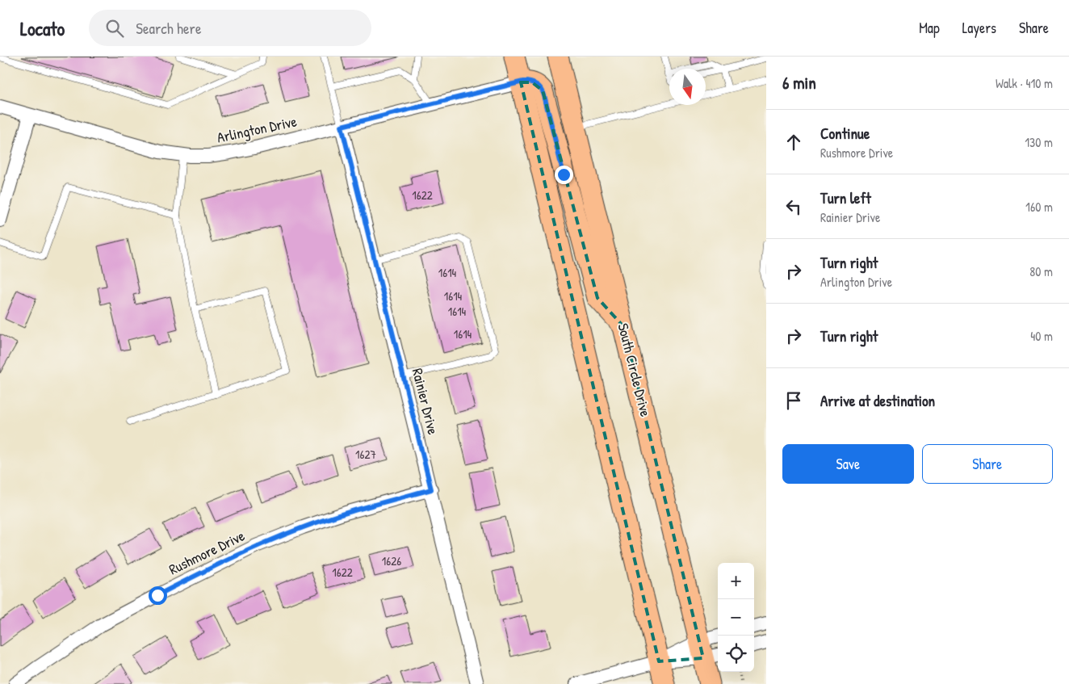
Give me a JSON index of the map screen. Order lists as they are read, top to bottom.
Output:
{
  "streets": {
    "main road": ["South Circle Drive"],
    "street": ["Arlington Drive", "Rainier Drive", "Rushmore Drive"]
  },
  "crossings": [
    ["Arlington Drive", "Rainier Drive"],
    ["Rainier Drive", "Rushmore Drive"]
  ],
  "house_numbers": [
    "1622",
    "1614",
    "1614",
    "1614",
    "1614",
    "1627",
    "1626",
    "1622"
  ],
  "north": "bottom",
  "page": {
    "header": "Locato",
    "search": "Search here",
    "nav": ["Map", "Layers", "Share"],
    "heading": ["6 min", "Walk · 410 m"],
    "list": [
      ["Continue", "Rushmore Drive", "130 m"],
      ["Turn left", "Rainier Drive", "160 m"],
      ["Turn right", "Arlington Drive", "80 m"],
      ["Turn right", "40 m"],
      "Arrive at destination"
    ],
    "buttons": ["Save", "Share"],
    "map_buttons": ["+", "−"]
  }
}
